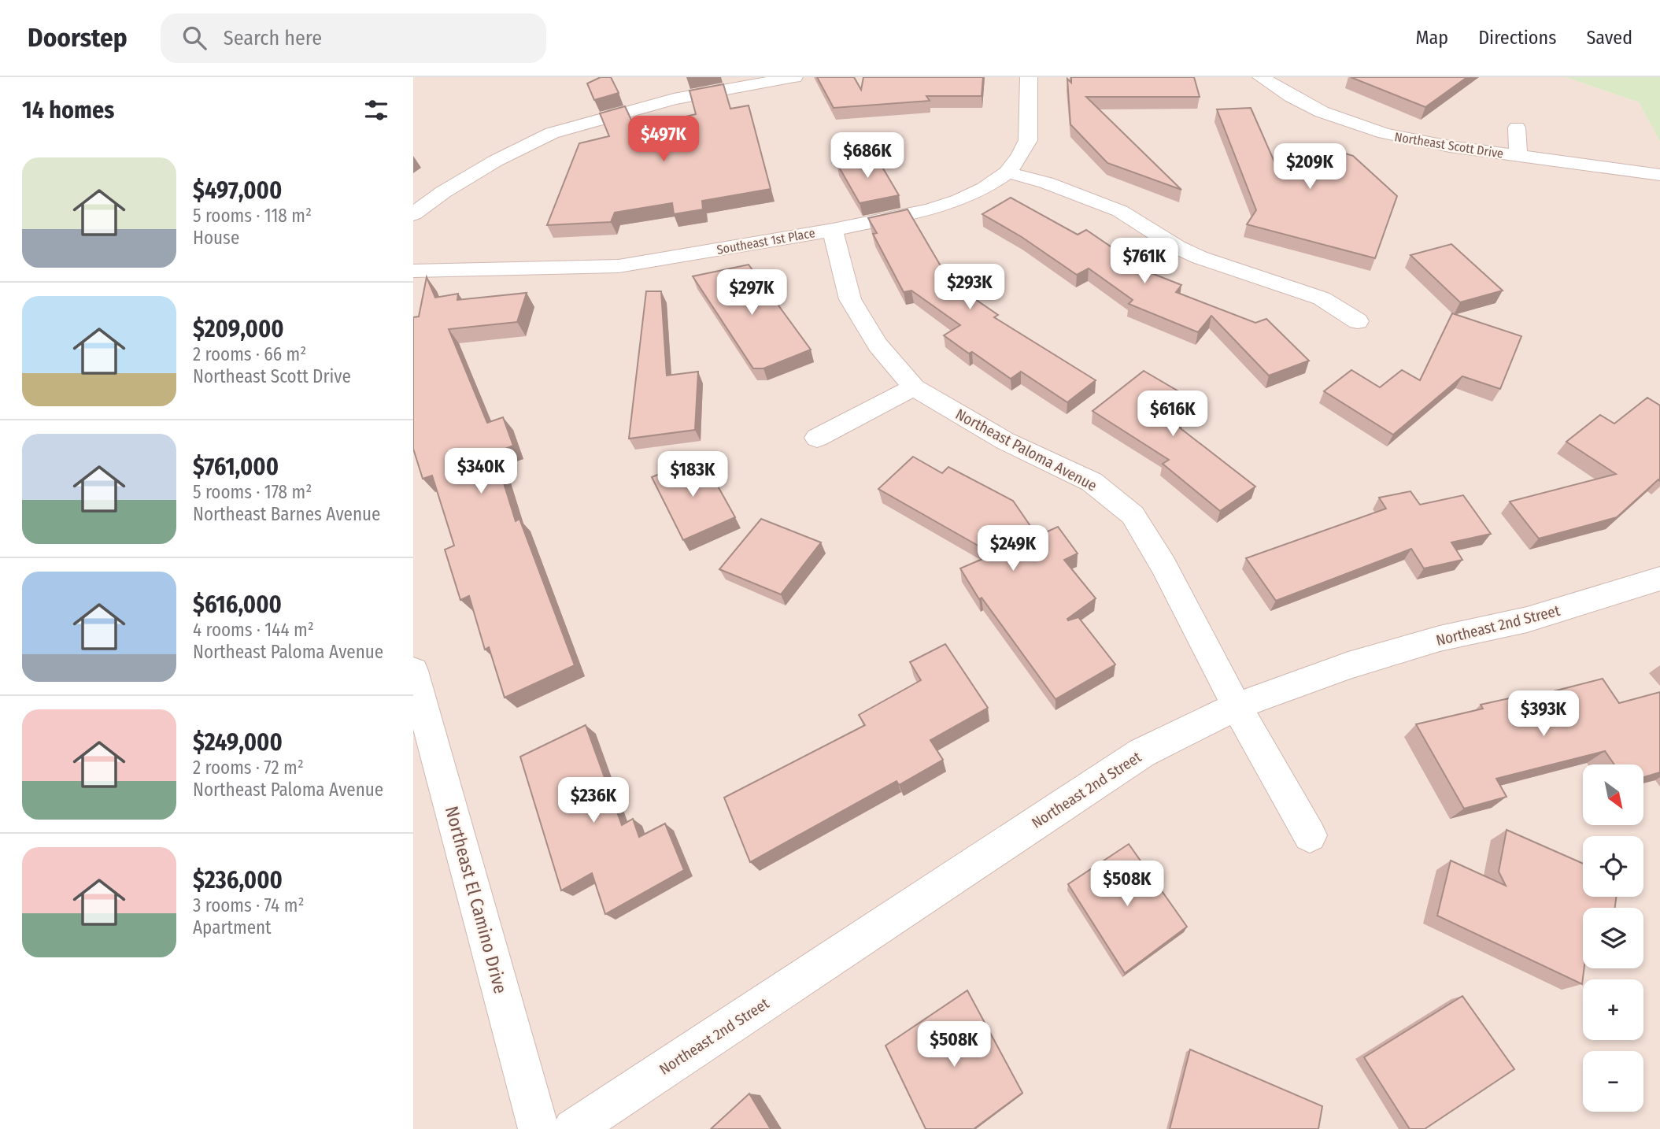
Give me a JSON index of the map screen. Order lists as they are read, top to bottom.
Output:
{
  "streets": {
    "street": [
      "Northeast Scott Drive",
      "Southeast 1st Place",
      "Northeast Paloma Avenue",
      "Northeast 2nd Street",
      "Northeast El Camino Drive"
    ]
  },
  "crossings": [
    ["Southeast 1st Place", "Northeast Paloma Avenue"],
    ["Northeast Paloma Avenue", "Northeast 2nd Street"]
  ],
  "north": "bottom right",
  "page": {
    "header": "Doorstep",
    "search": "Search here",
    "nav": ["Map", "Directions", "Saved"],
    "heading": "14 homes",
    "price": [
      "$497K",
      "$686K",
      "$209K",
      "$761K",
      "$293K",
      "$297K",
      "$616K",
      "$340K",
      "$183K",
      "$249K",
      "$393K",
      "$236K",
      "$508K",
      "$508K"
    ],
    "list": [
      {
        "name": "$497,000",
        "note": "5 rooms · 118 m² · House"
      },
      {
        "name": "$209,000",
        "note": "2 rooms · 66 m² · Northeast Scott Drive"
      },
      {
        "name": "$761,000",
        "note": "5 rooms · 178 m² · Northeast Barnes Avenue"
      },
      {
        "name": "$616,000",
        "note": "4 rooms · 144 m² · Northeast Paloma Avenue"
      },
      {
        "name": "$249,000",
        "note": "2 rooms · 72 m² · Northeast Paloma Avenue"
      },
      {
        "name": "$236,000",
        "note": "3 rooms · 74 m² · Apartment"
      }
    ],
    "map_buttons": ["+", "−"]
  }
}
